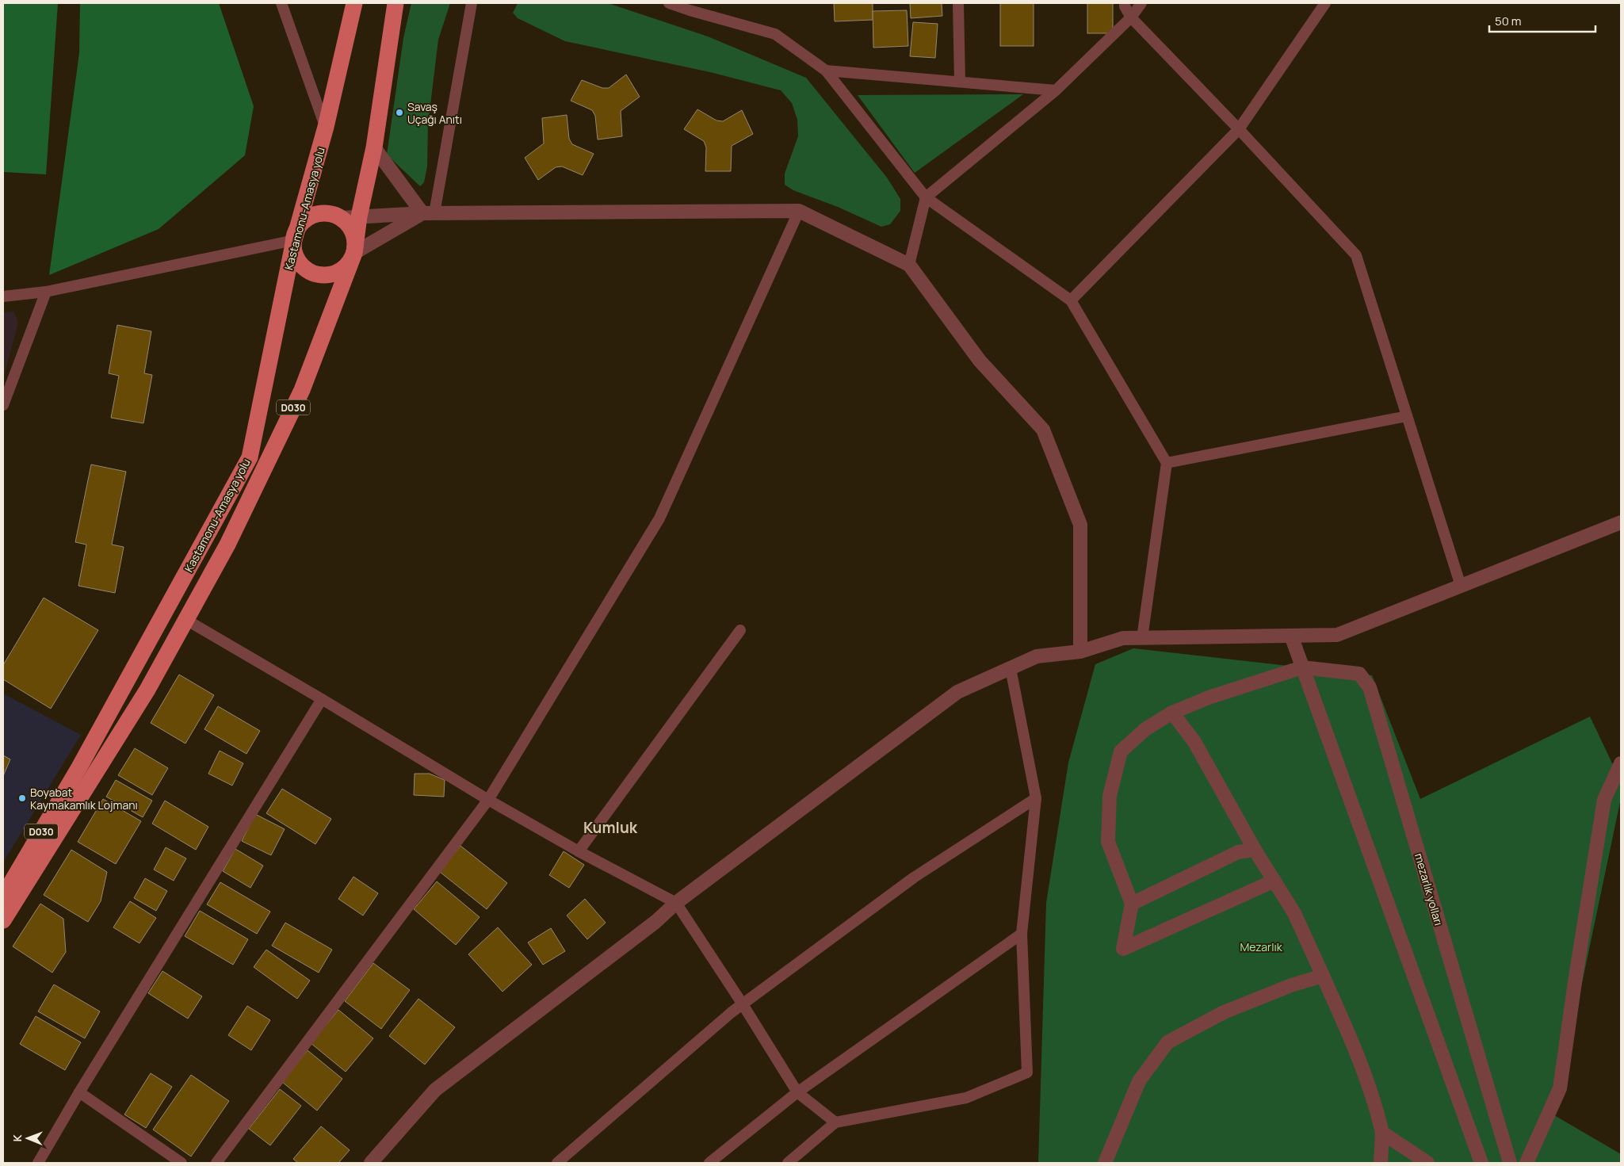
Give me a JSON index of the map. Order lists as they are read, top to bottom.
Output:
{
  "streets": {
    "main road": ["Kastamonu-Amasya yolu", "D030"],
    "street": ["mezarlık yolları"]
  },
  "districts": ["Kumluk"],
  "parks": ["Mezarlık"],
  "places": ["Savaş Uçağı Anıtı", "Boyabat Kaymakamlık Lojmanı"],
  "scale_bar": "50 m",
  "north": "left"
}
